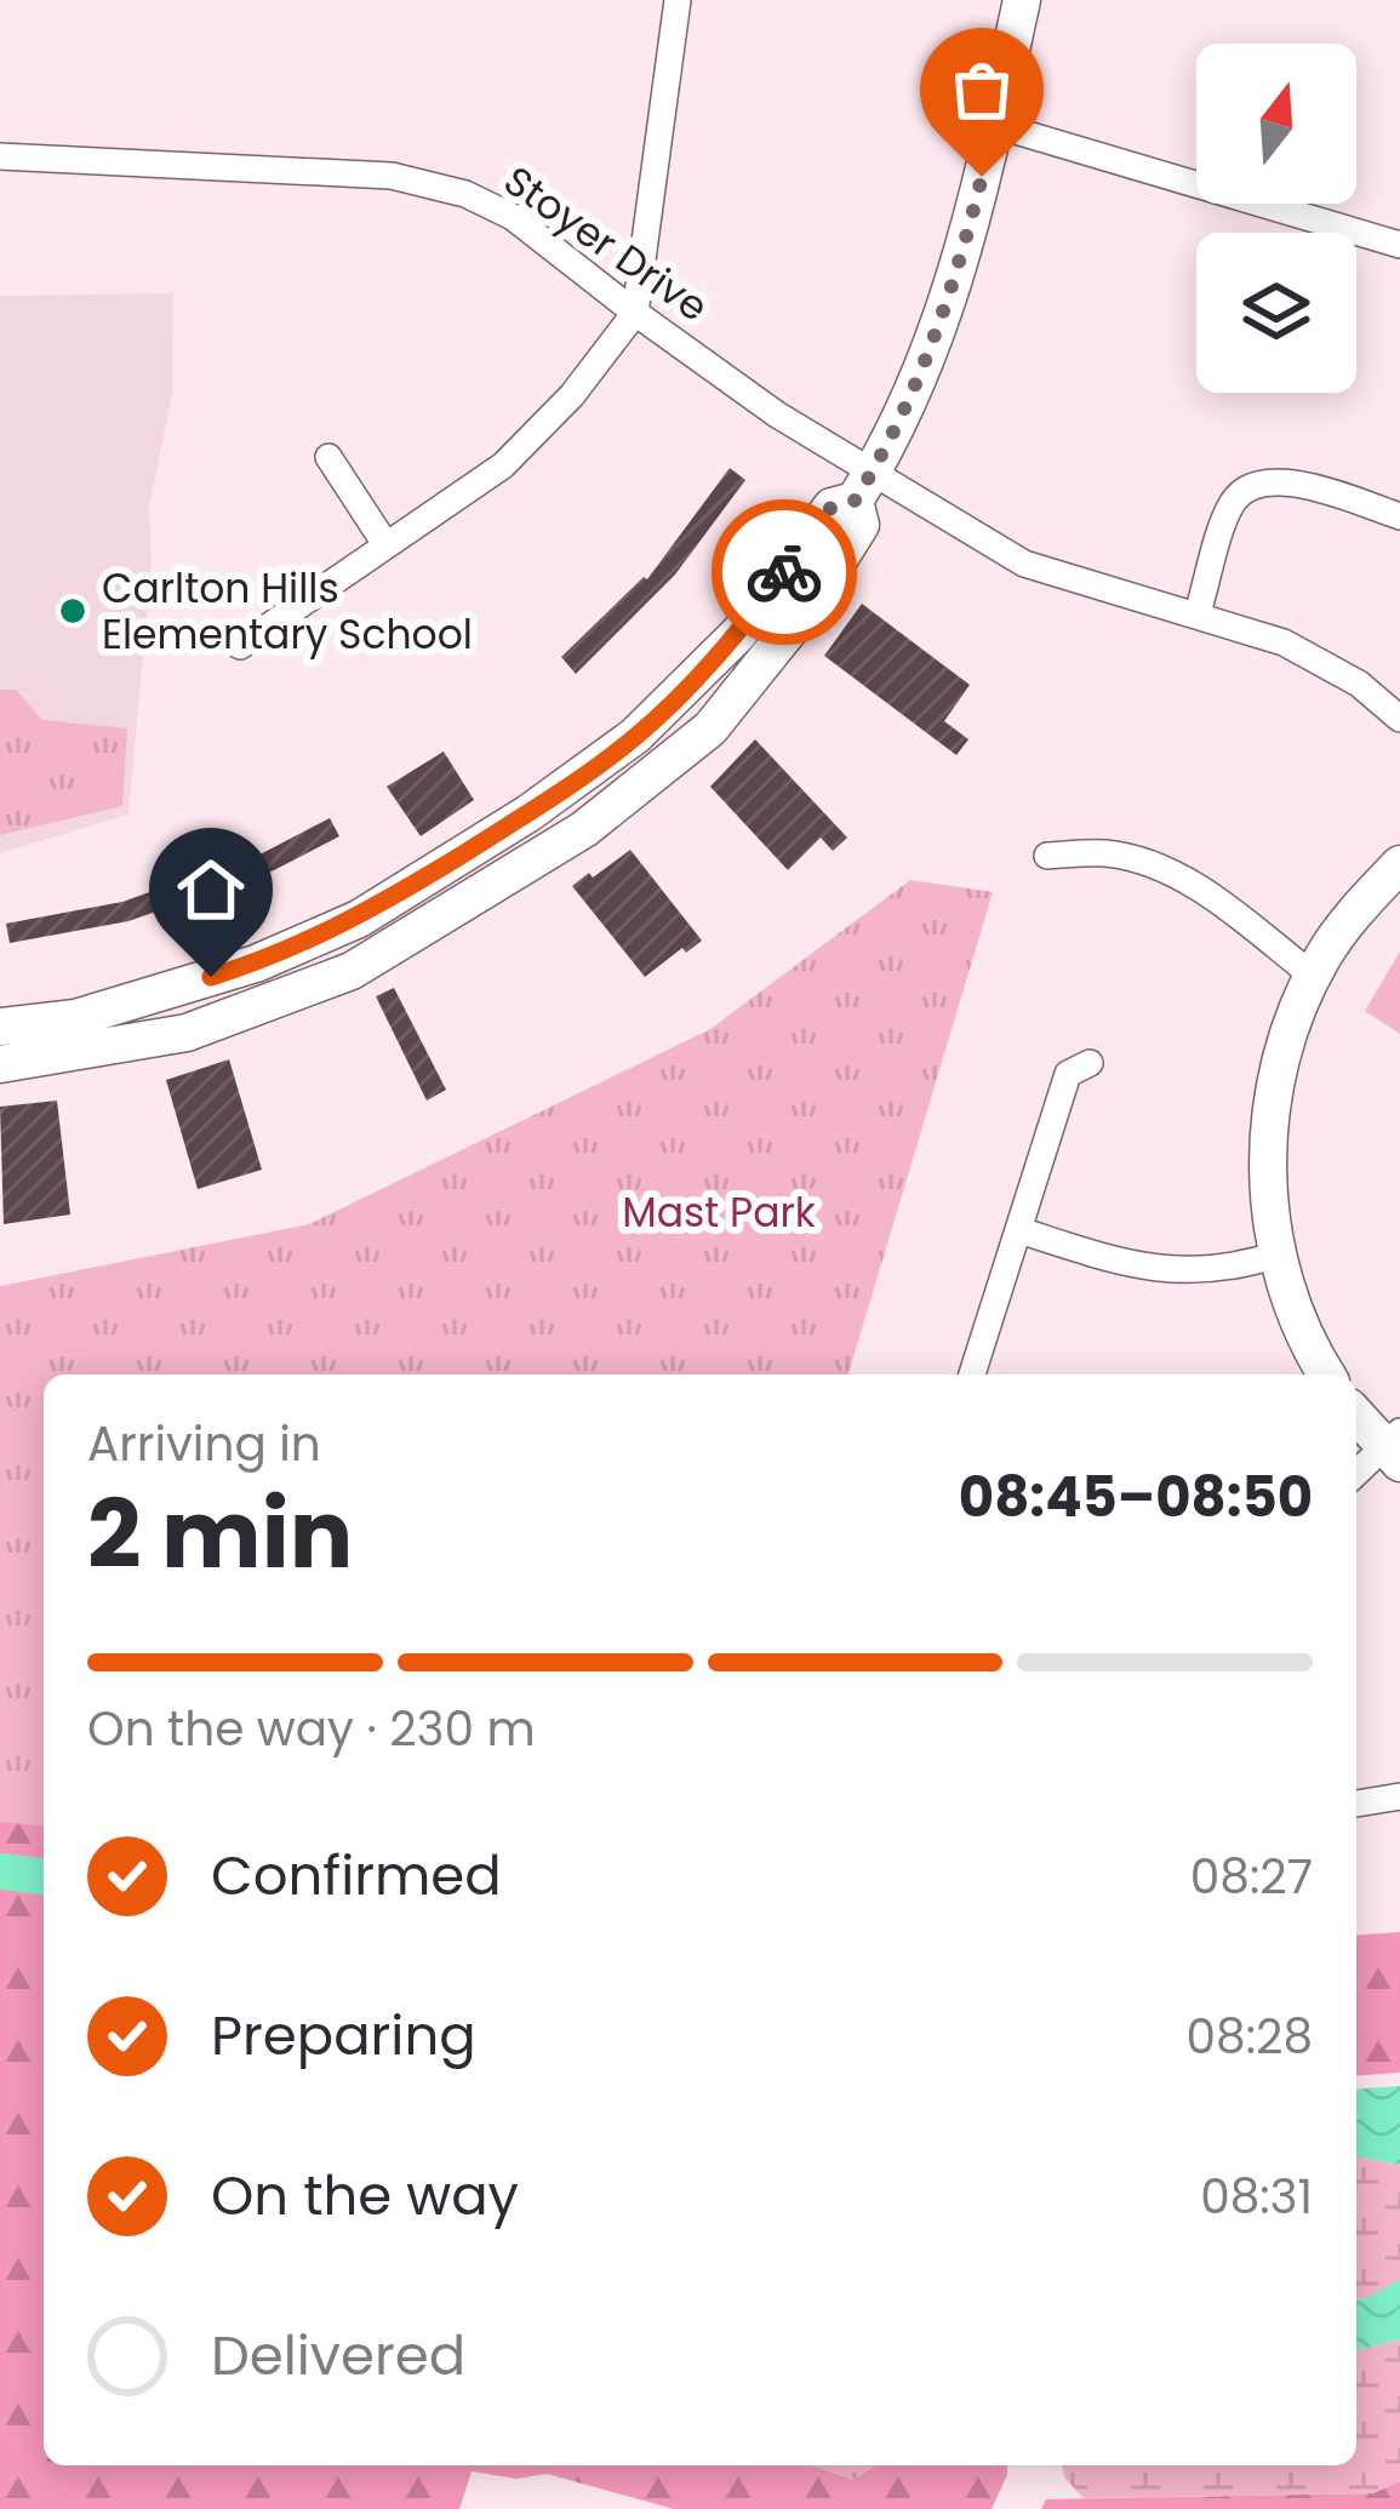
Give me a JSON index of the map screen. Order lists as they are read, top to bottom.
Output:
{
  "streets": {
    "street": ["Stoyer Drive"]
  },
  "parks": ["Mast Park"],
  "places": ["Carlton Hills Elementary School"],
  "north": "top",
  "page": {
    "heading": ["2 min", "Arriving in", "08:45–08:50"],
    "bar": "On the way · 230 m",
    "list": [
      ["Confirmed", "08:27"],
      ["Preparing", "08:28"],
      ["On the way", "08:31"],
      "Delivered"
    ]
  }
}
